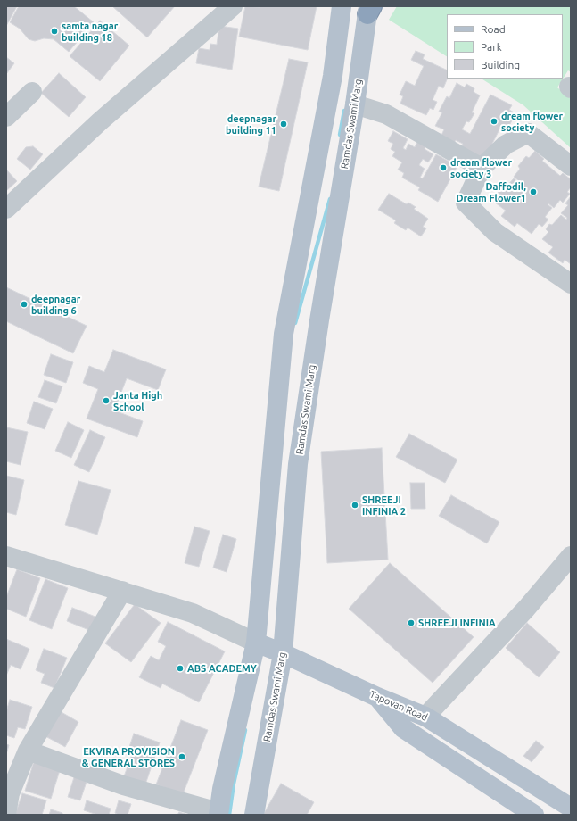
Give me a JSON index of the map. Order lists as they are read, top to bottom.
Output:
{
  "streets": {
    "main road": ["Ramdas Swami Marg", "Tapovan Road"]
  },
  "crossings": [
    ["Ramdas Swami Marg", "Tapovan Road"]
  ],
  "places": [
    "samta nagar building 18",
    "dream flower society",
    "deepnagar building 11",
    "dream flower society 3",
    "Daffodil, Dream Flower1",
    "deepnagar building 6",
    "Janta High School",
    "SHREEJI INFINIA 2",
    "SHREEJI INFINIA",
    "ABS ACADEMY",
    "EKVIRA PROVISION & GENERAL STORES"
  ],
  "legend": ["Road", "Park", "Building"]
}
